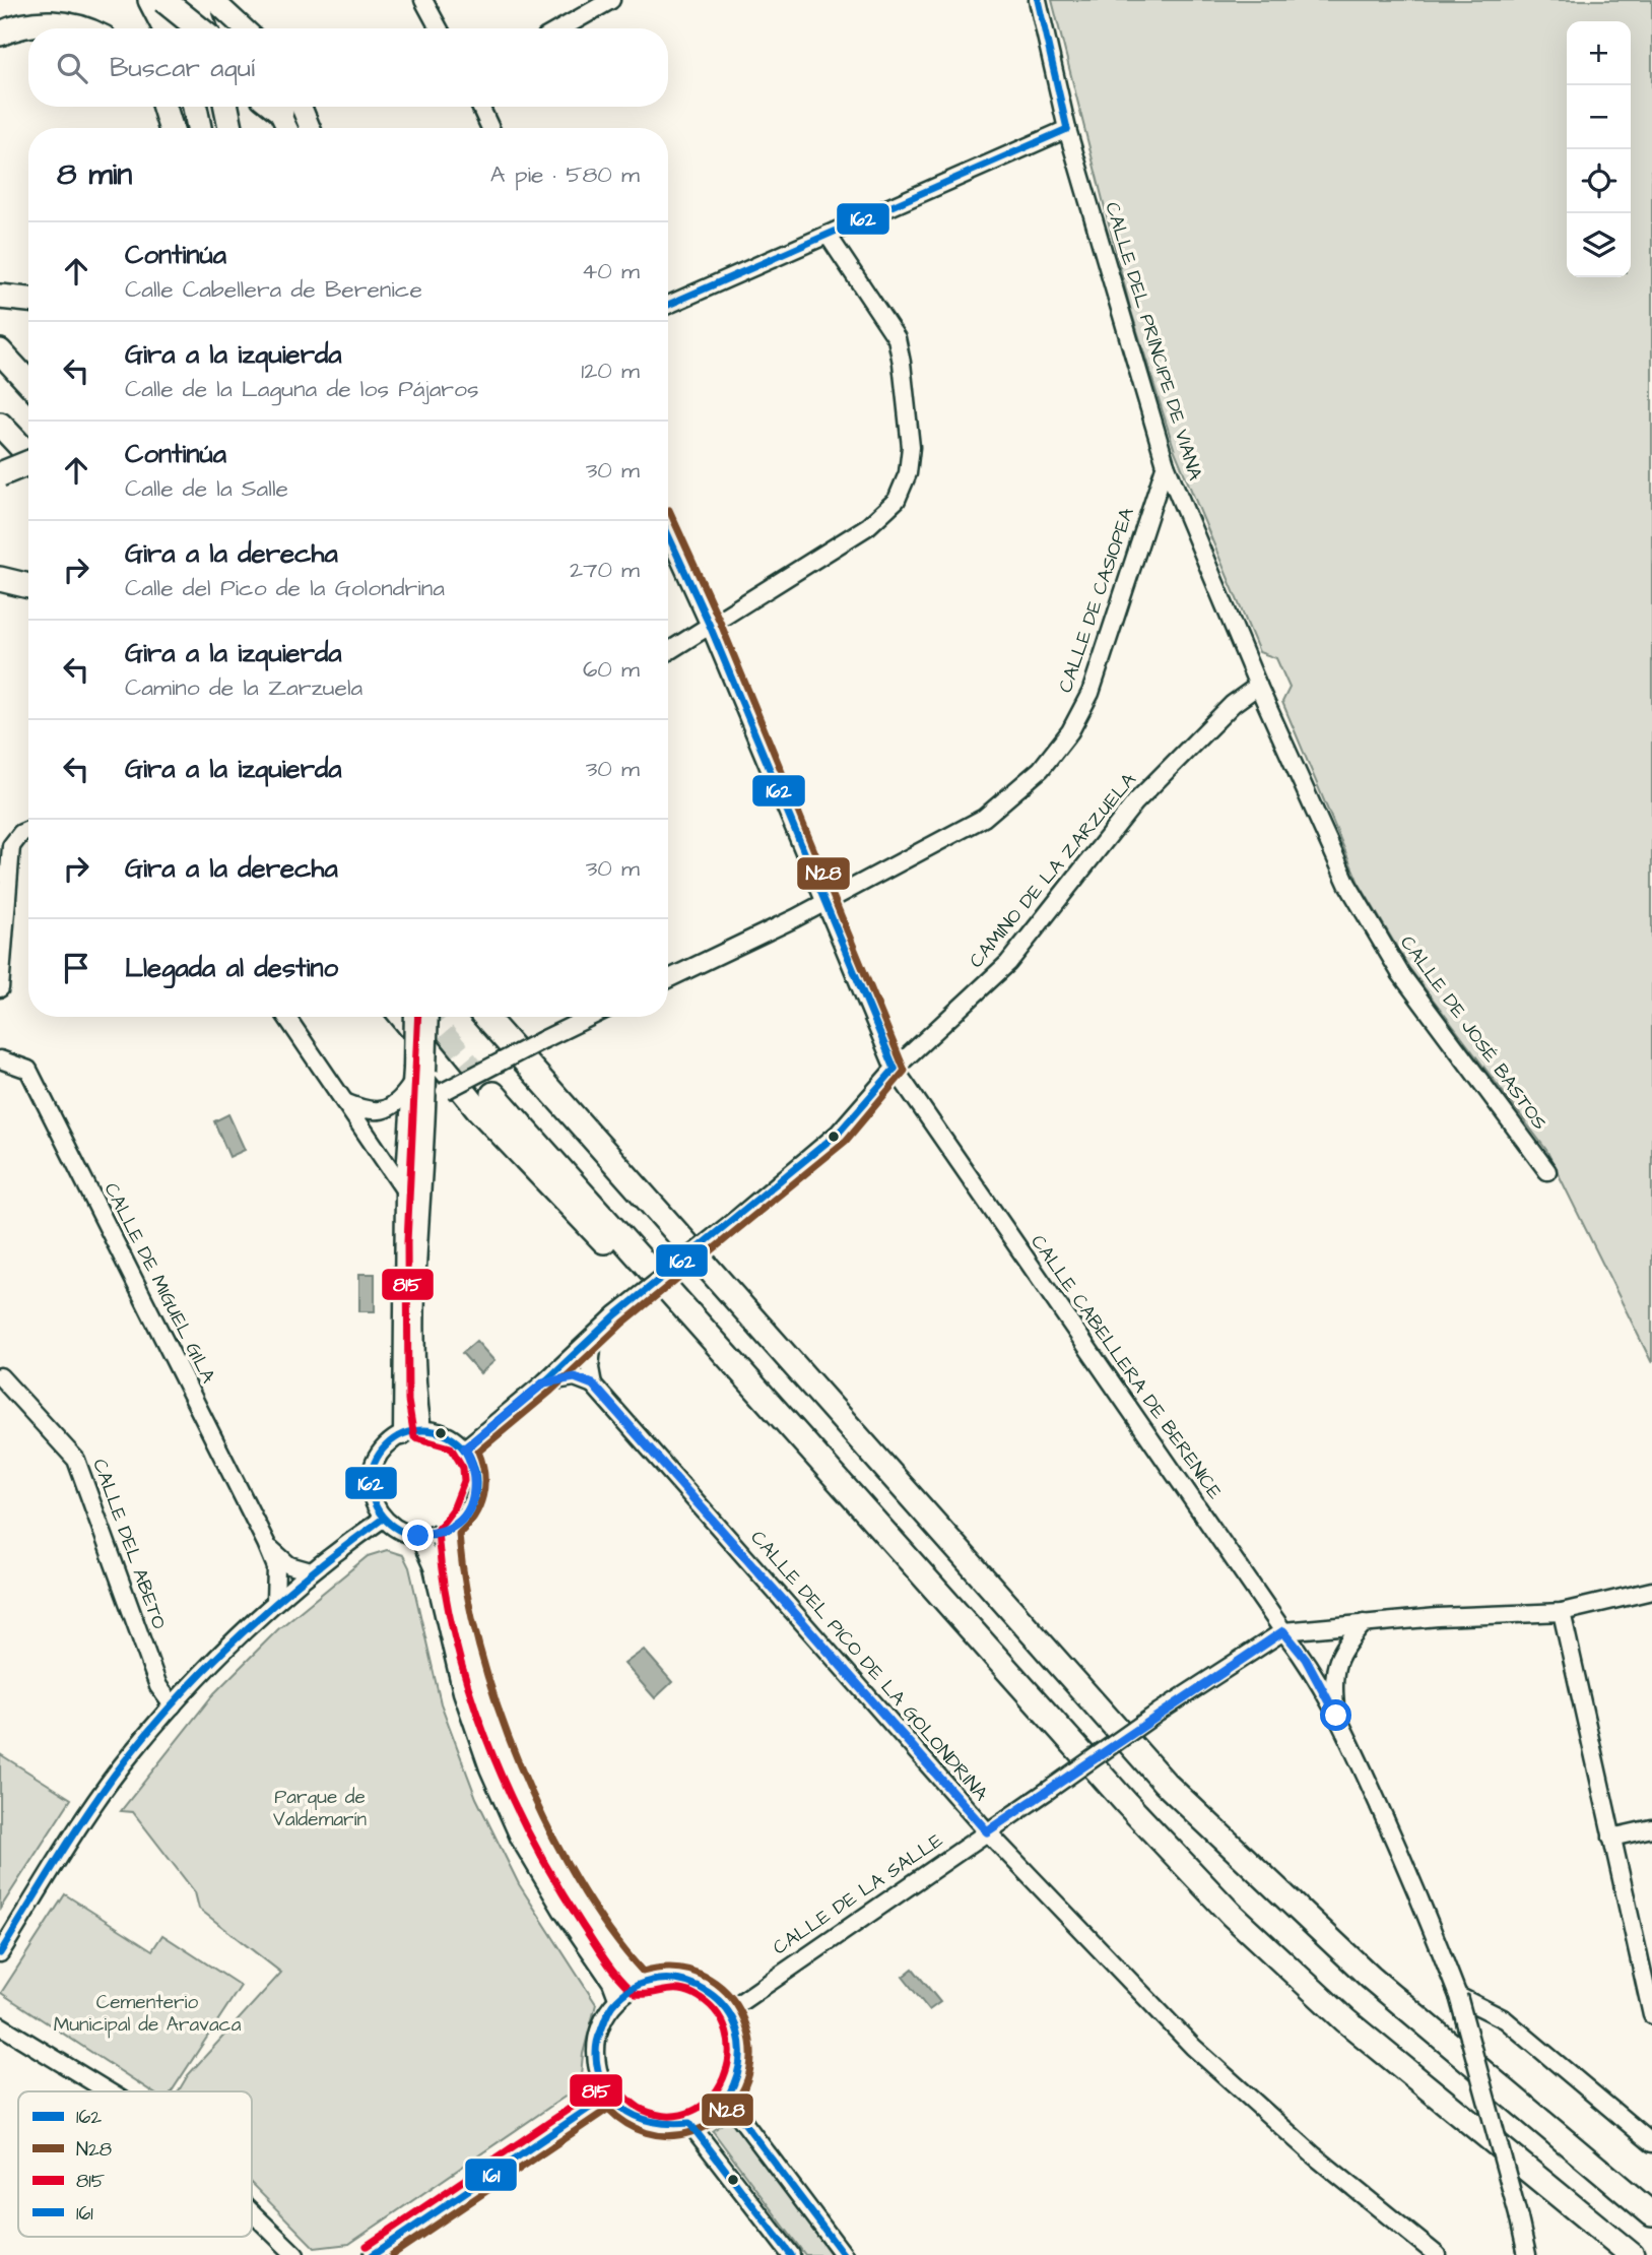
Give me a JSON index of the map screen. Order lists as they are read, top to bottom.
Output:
{
  "streets": {
    "street": [
      "CALLE DEL PRÍNCIPE DE VIANA",
      "CALLE DE CASIOPEA",
      "CAMINO DE LA ZARZUELA",
      "CALLE DE JOSÉ BASTOS",
      "CALLE DE MIGUEL GILA",
      "CALLE CABELLERA DE BERENICE",
      "CALLE DEL ABETO",
      "CALLE DEL PICO DE LA GOLONDRINA",
      "CALLE DE LA SALLE"
    ]
  },
  "crossings": [
    ["CALLE DEL PRÍNCIPE DE VIANA", "CALLE DE CASIOPEA"],
    ["CALLE DEL PRÍNCIPE DE VIANA", "CAMINO DE LA ZARZUELA"],
    ["CALLE DEL PRÍNCIPE DE VIANA", "CALLE DE JOSÉ BASTOS"],
    ["CALLE DE CASIOPEA", "CALLE CABELLERA DE BERENICE"],
    ["CAMINO DE LA ZARZUELA", "CALLE DE JOSÉ BASTOS"],
    ["CAMINO DE LA ZARZUELA", "CALLE CABELLERA DE BERENICE"],
    ["CALLE CABELLERA DE BERENICE", "CALLE DE LA SALLE"],
    ["CALLE DEL PICO DE LA GOLONDRINA", "CALLE DE LA SALLE"]
  ],
  "parks": ["Parque de Valdemarín", "Cementerio Municipal de Aravaca"],
  "lines": [
    "transit line 162",
    "transit line N28",
    "transit line 815",
    "transit line 161"
  ],
  "legend": [
    "162",
    "N28",
    "815",
    "161"
  ],
  "page": {
    "map_buttons": ["+", "−"],
    "search": "Buscar aquí",
    "heading": ["8 min", "A pie · 580 m"],
    "list": [
      ["Continúa", "Calle Cabellera de Berenice", "40 m"],
      ["Gira a la izquierda", "Calle de la Laguna de los Pájaros", "120 m"],
      ["Continúa", "Calle de la Salle", "30 m"],
      ["Gira a la derecha", "Calle del Pico de la Golondrina", "270 m"],
      ["Gira a la izquierda", "Camino de la Zarzuela", "60 m"],
      ["Gira a la izquierda", "30 m"],
      ["Gira a la derecha", "30 m"],
      "Llegada al destino"
    ]
  }
}
